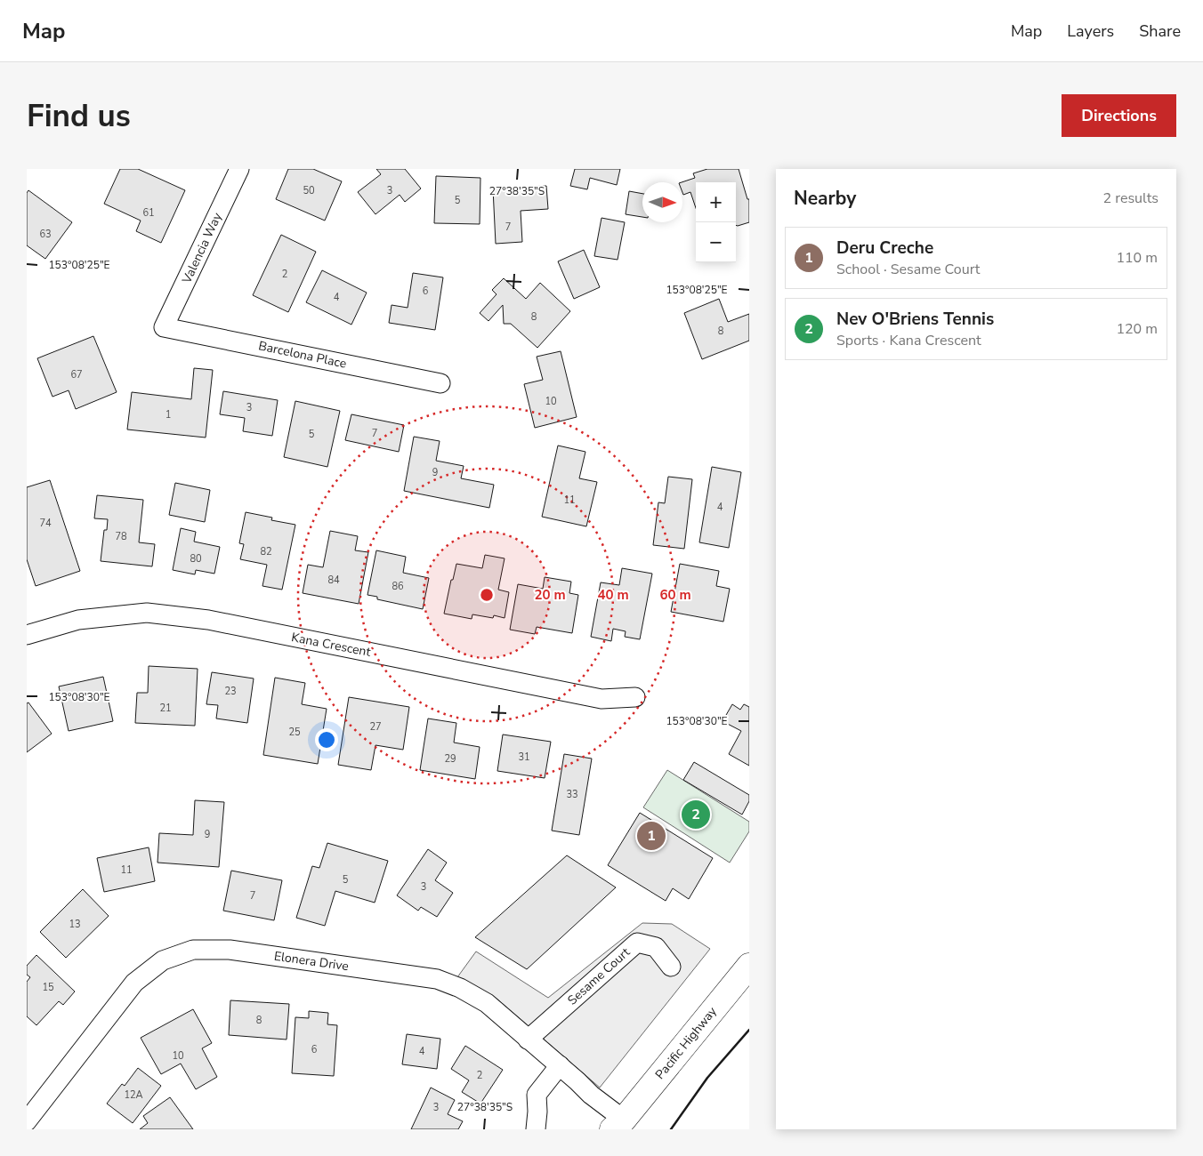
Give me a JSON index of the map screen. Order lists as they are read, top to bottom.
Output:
{
  "streets": {
    "main road": ["Pacific Highway"],
    "street": [
      "Valencia Way",
      "Barcelona Place",
      "Kana Crescent",
      "Elonera Drive",
      "Sesame Court"
    ]
  },
  "crossings": [
    ["Valencia Way", "Barcelona Place"],
    ["Elonera Drive", "Sesame Court"],
    ["Elonera Drive", "Pacific Highway"]
  ],
  "house_numbers": [
    "50",
    "3",
    "5",
    "61",
    "7",
    "63",
    "2",
    "6",
    "4",
    "8",
    "8",
    "67",
    "10",
    "3",
    "1",
    "7",
    "5",
    "9",
    "11",
    "4",
    "74",
    "78",
    "82",
    "80",
    "84",
    "86",
    "23",
    "21",
    "27",
    "25",
    "31",
    "29",
    "33",
    "9",
    "11",
    "5",
    "3",
    "7",
    "13",
    "15",
    "8",
    "6",
    "4",
    "10",
    "2",
    "12A",
    "3"
  ],
  "north": "right",
  "page": {
    "header": "Map",
    "nav": ["Map", "Layers", "Share"],
    "buttons": "Directions",
    "title": "Find us",
    "heading": ["Nearby", "2 results"],
    "map_buttons": ["+", "−"],
    "list": [
      {
        "mark": "1",
        "name": "Deru Creche",
        "note": "School · Sesame Court",
        "value": "110 m"
      },
      {
        "mark": "2",
        "name": "Nev O'Briens Tennis",
        "note": "Sports · Kana Crescent",
        "value": "120 m"
      }
    ],
    "pins": ["2", "1"]
  },
  "coordinates": ["27°38'35\"S", "153°08'25\"E", "153°08'30\"E"],
  "rings": ["20 m", "40 m", "60 m"]
}
